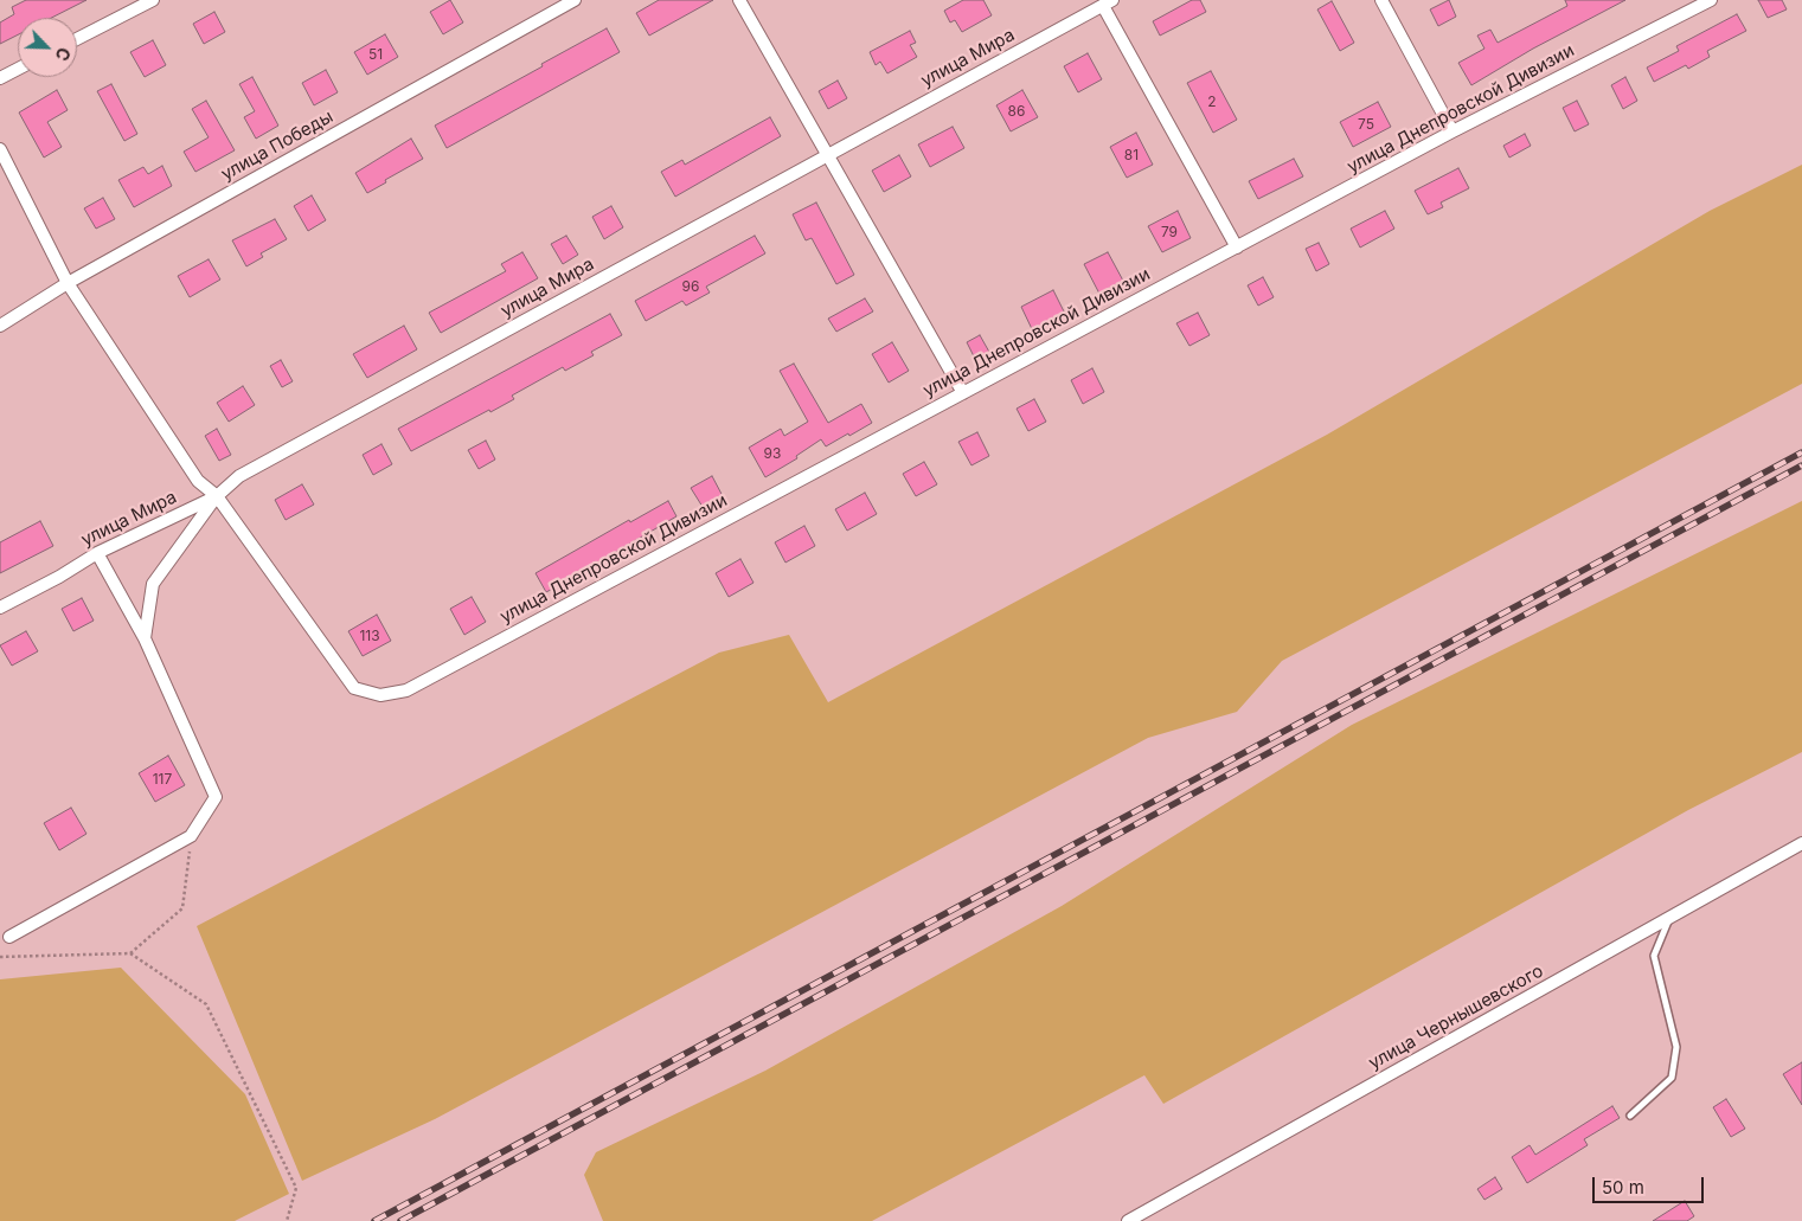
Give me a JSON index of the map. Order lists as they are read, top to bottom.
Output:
{
  "streets": {
    "street": [
      "улица Мира",
      "улица Днепровской Дивизии",
      "улица Победы",
      "улица Чернышевского"
    ]
  },
  "crossings": [
    ["улица Мира", "улица Днепровской Дивизии"]
  ],
  "house_numbers": [
    "51",
    "2",
    "86",
    "75",
    "81",
    "79",
    "96",
    "93",
    "113",
    "117"
  ],
  "scale_bar": "50 m",
  "north": "bottom right"
}
